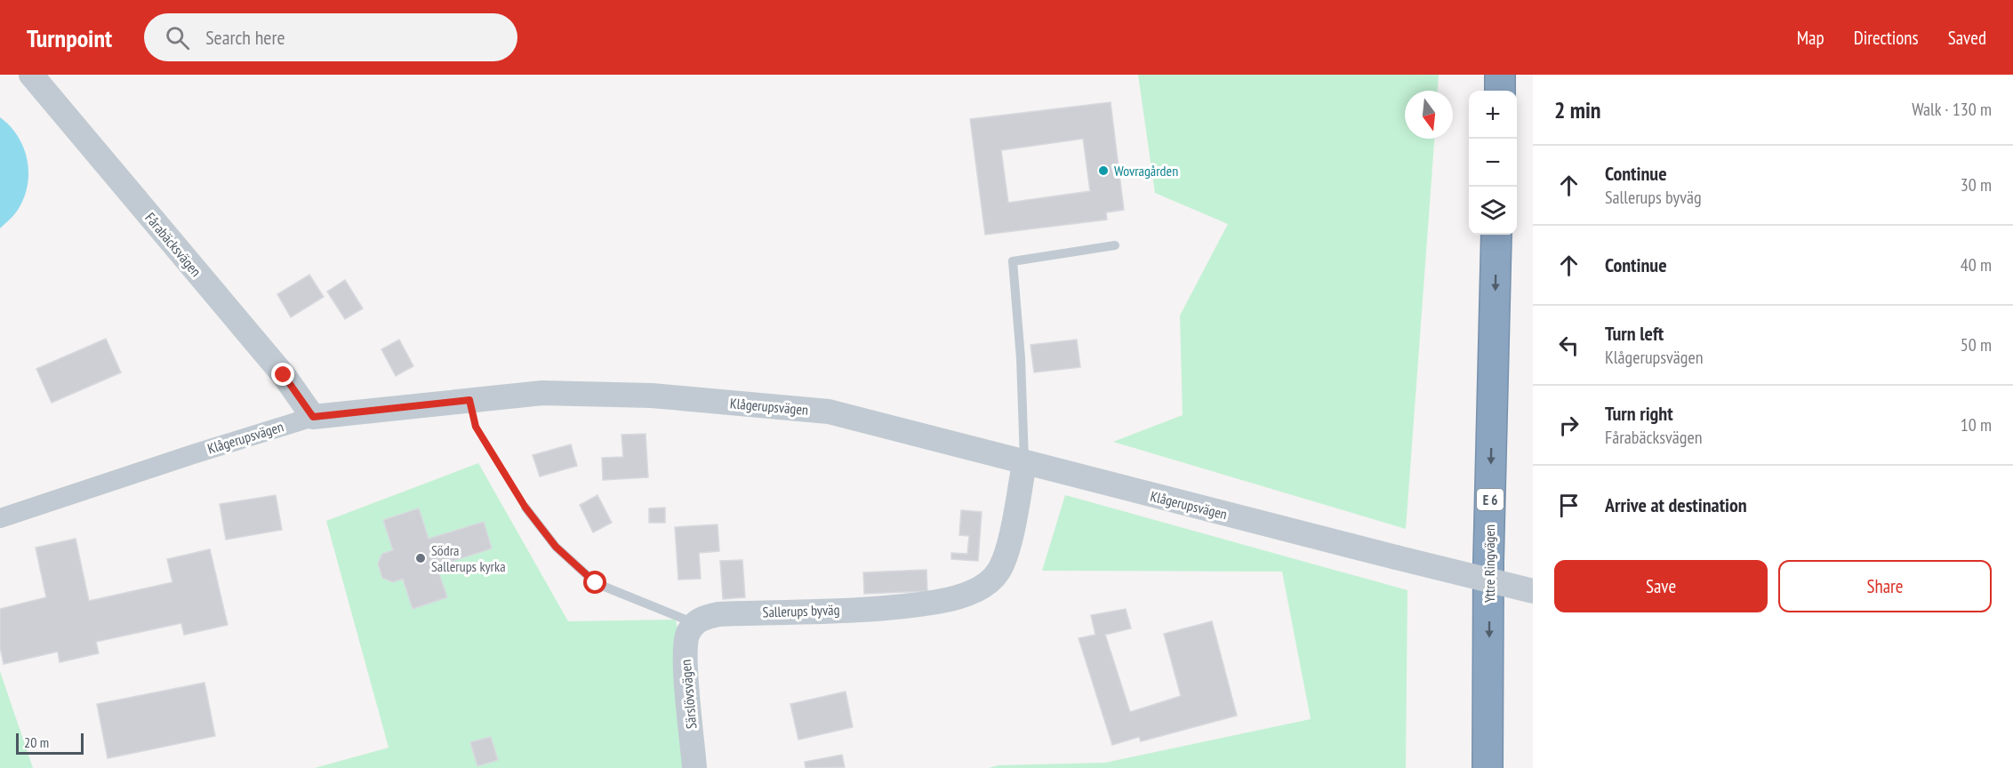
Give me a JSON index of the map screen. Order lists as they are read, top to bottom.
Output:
{
  "streets": {
    "highway": ["E 6", "Yttre Ringvägen"],
    "street": [
      "Fårabäcksvägen",
      "Klågerupsvägen",
      "Sallerups byväg",
      "Särslövsvägen"
    ]
  },
  "crossings": [
    ["Fårabäcksvägen", "Klågerupsvägen"],
    ["Klågerupsvägen", "Sallerups byväg"],
    ["Sallerups byväg", "Särslövsvägen"]
  ],
  "one_way": ["Yttre Ringvägen"],
  "places": ["Wovragården", "Södra Sallerups kyrka"],
  "scale_bar": "20 m",
  "north": "bottom",
  "page": {
    "header": "Turnpoint",
    "search": "Search here",
    "nav": ["Map", "Directions", "Saved"],
    "heading": ["2 min", "Walk · 130 m"],
    "map_buttons": ["+", "−"],
    "list": [
      ["Continue", "Sallerups byväg", "30 m"],
      ["Continue", "40 m"],
      ["Turn left", "Klågerupsvägen", "50 m"],
      ["Turn right", "Fårabäcksvägen", "10 m"],
      "Arrive at destination"
    ],
    "buttons": ["Save", "Share"],
    "scale": "20 m"
  }
}
